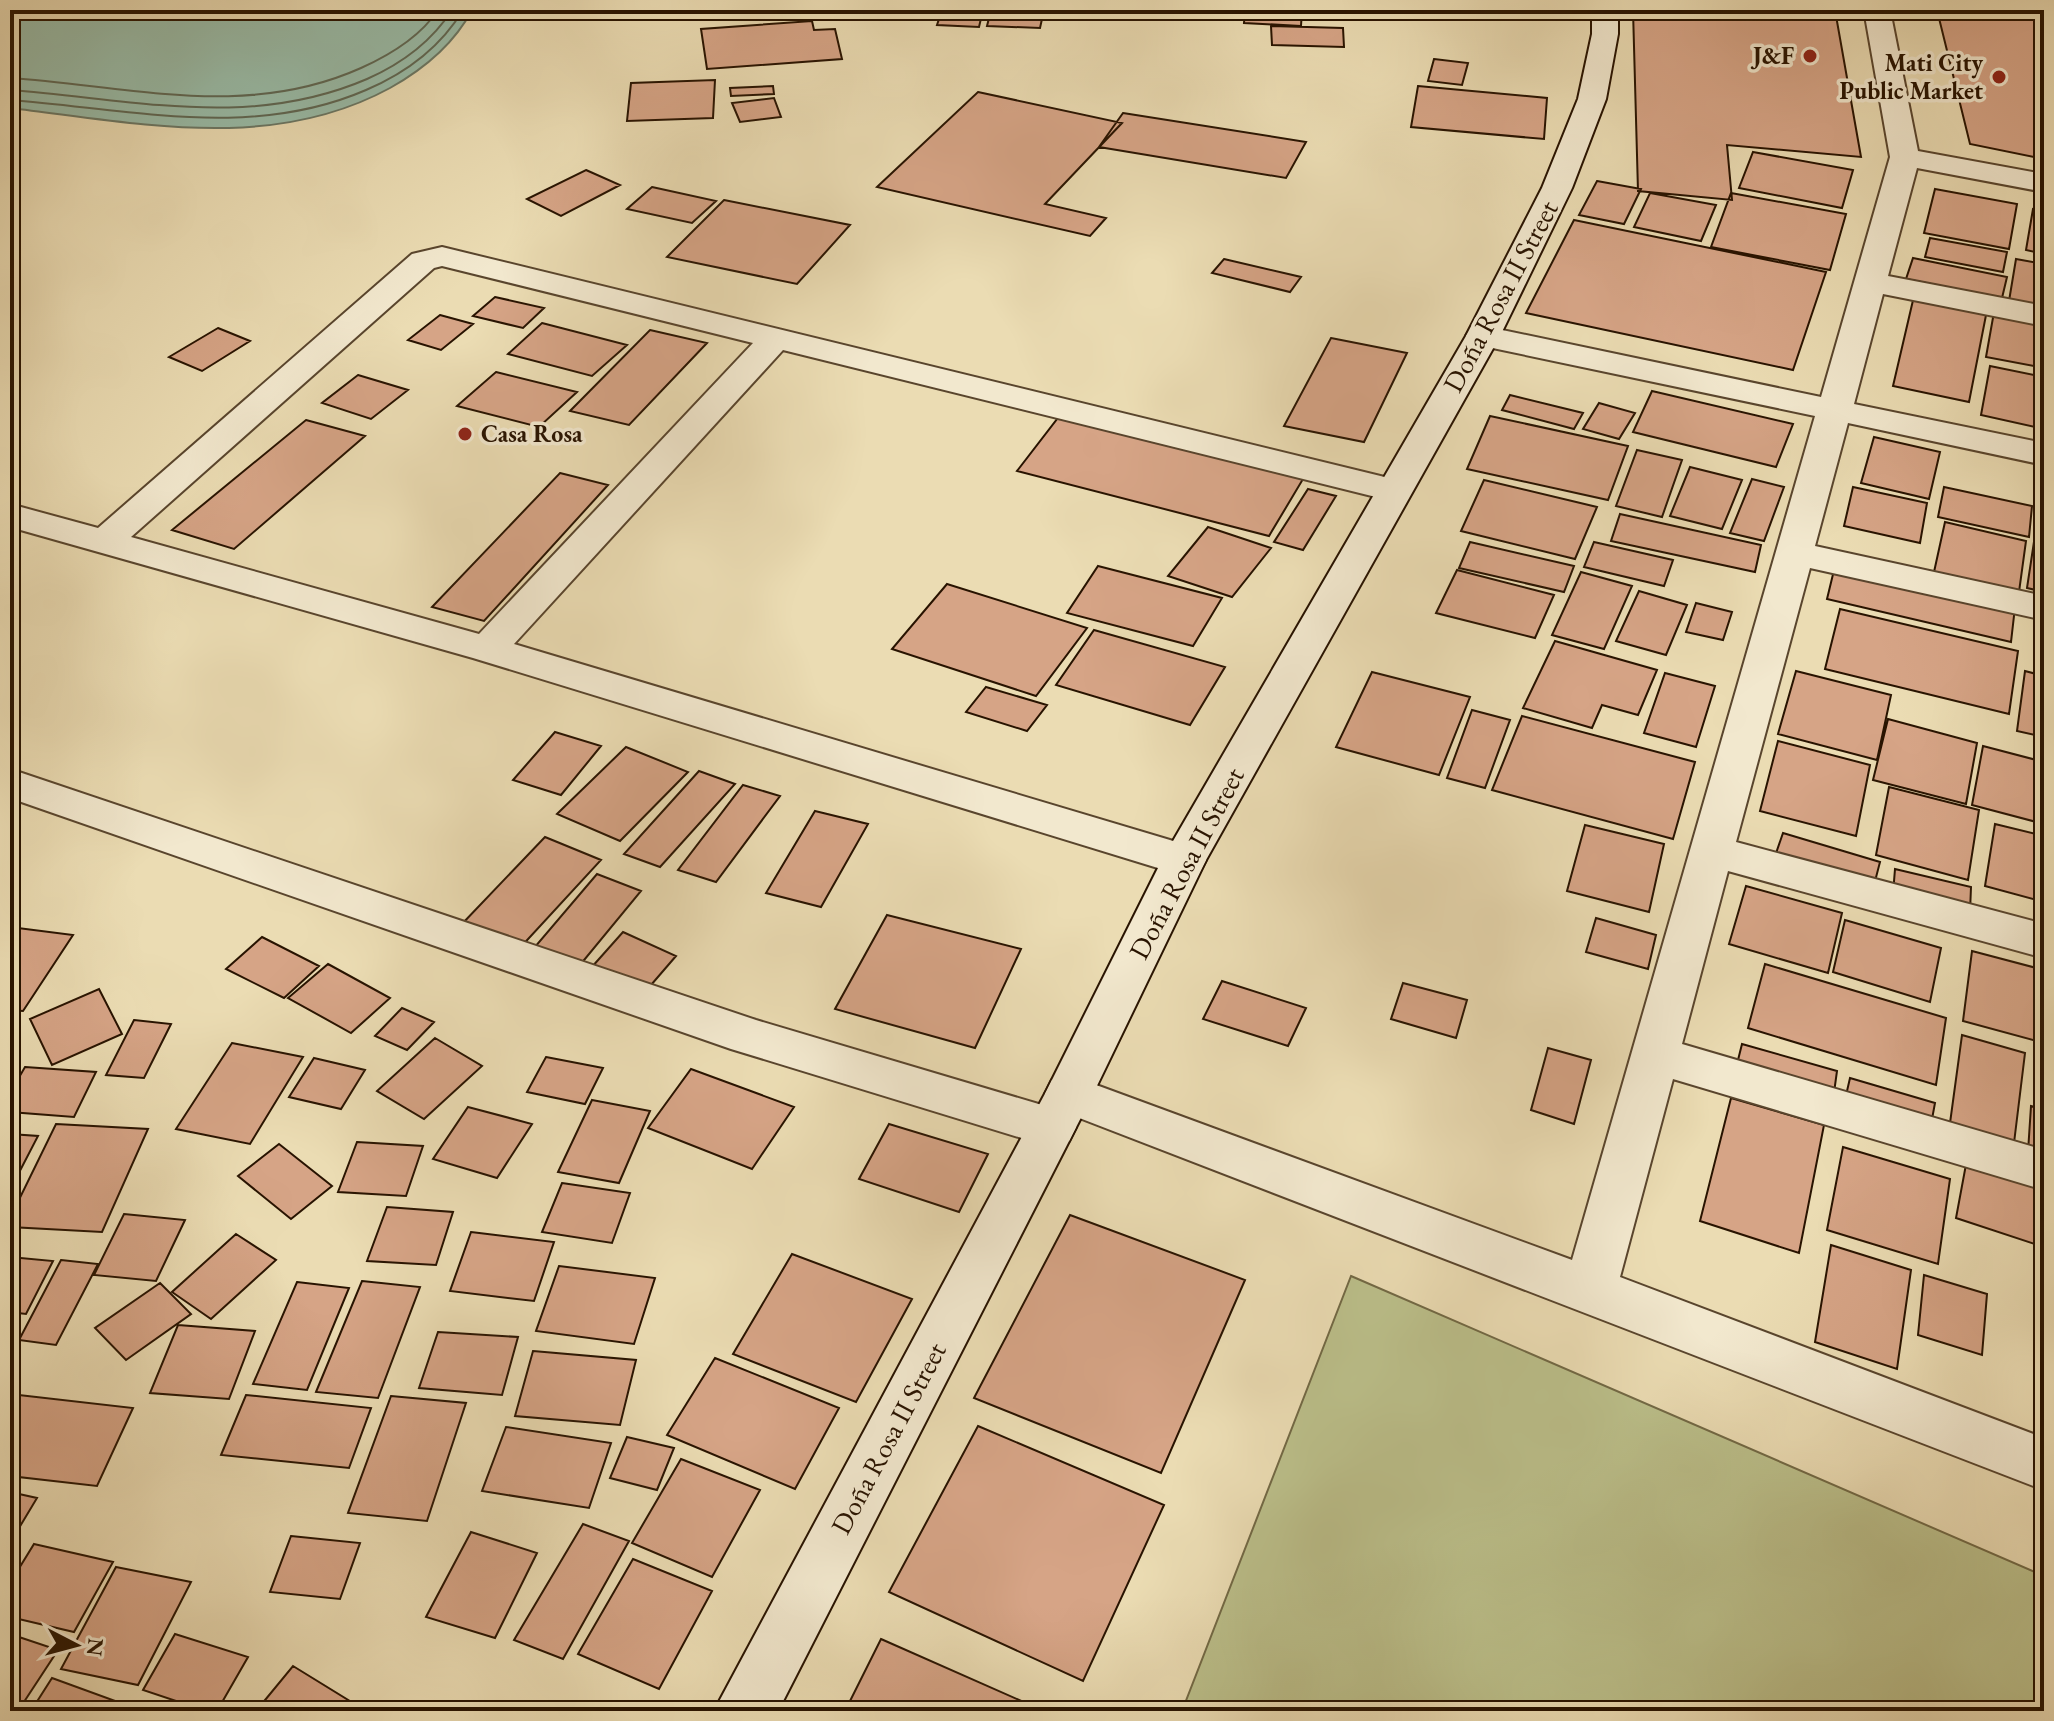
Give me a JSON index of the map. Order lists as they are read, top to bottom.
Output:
{
  "streets": {
    "street": ["Doña Rosa II Street"]
  },
  "places": ["J&F", "Mati City Public Market", "Casa Rosa"],
  "north": "right"
}
